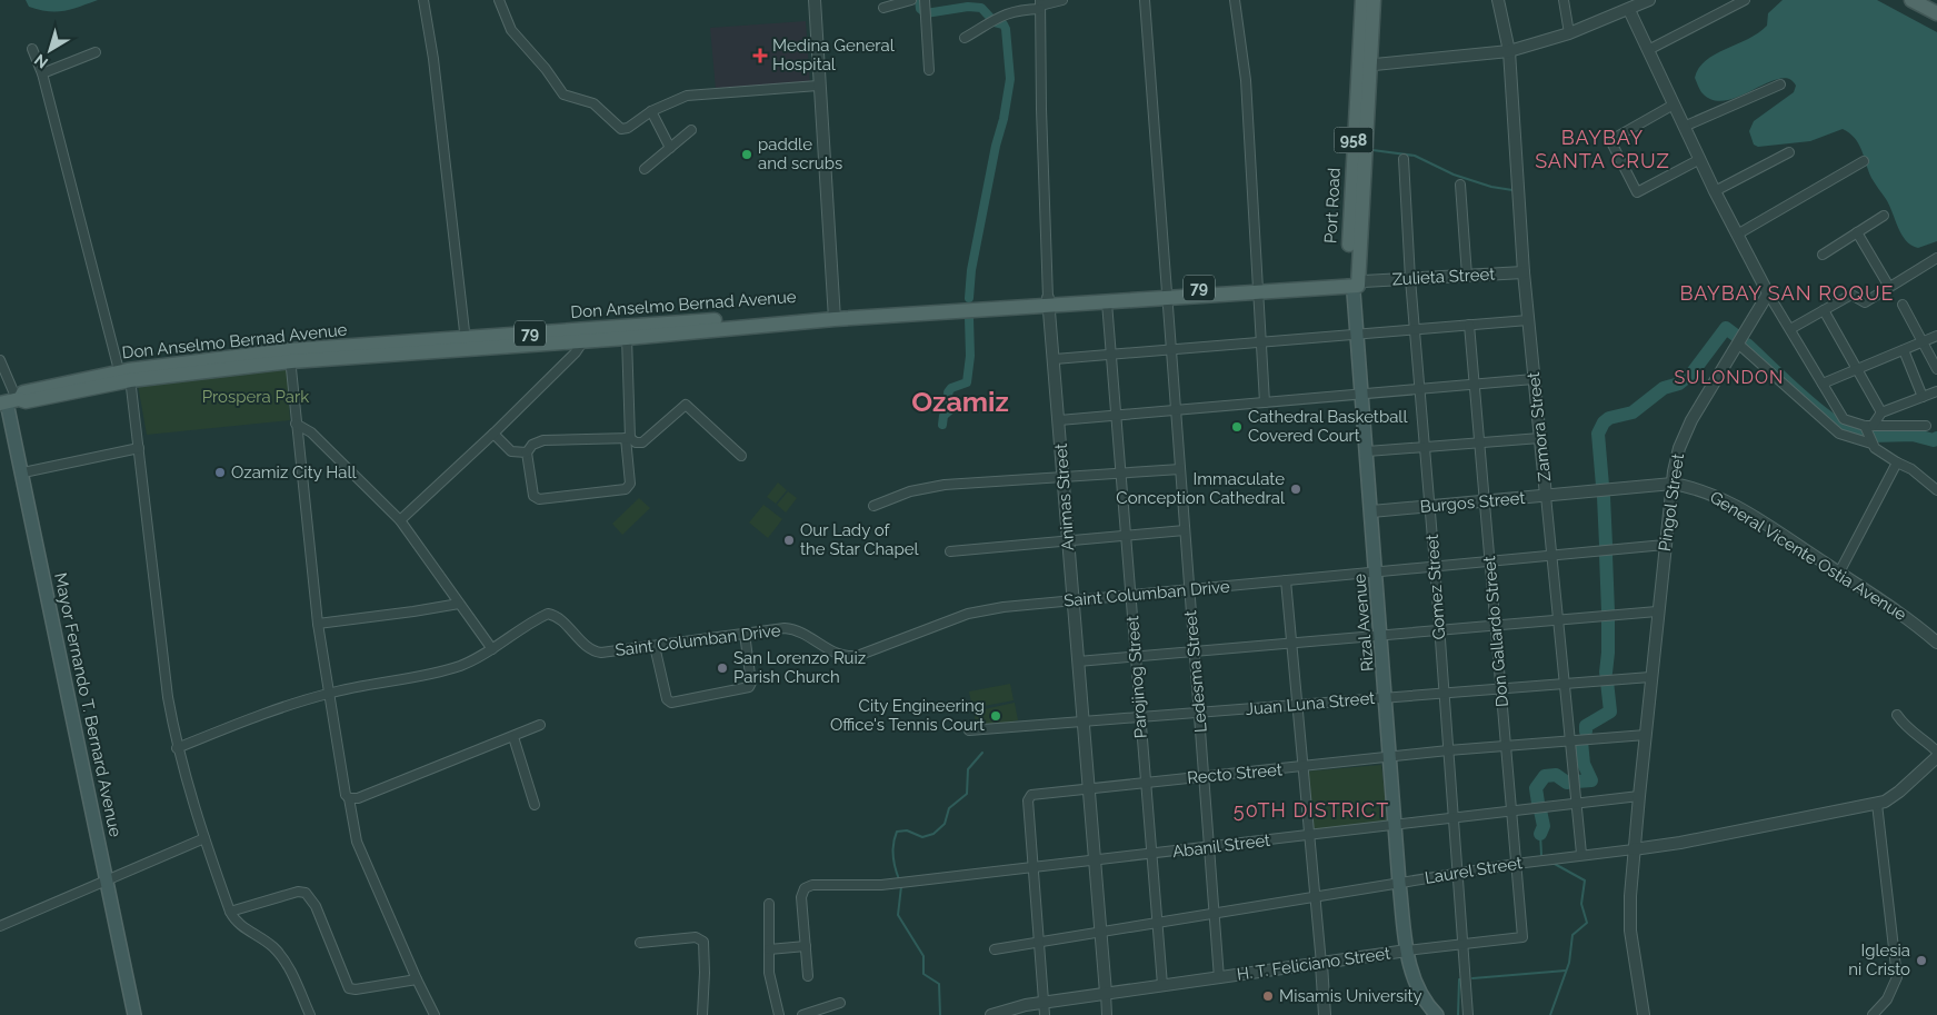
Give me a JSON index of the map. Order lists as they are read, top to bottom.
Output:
{
  "streets": {
    "main road": [
      "958",
      "Port Road",
      "79",
      "Don Anselmo Bernad Avenue",
      "Rizal Avenue",
      "Mayor Fernando T. Bernard Avenue"
    ],
    "street": [
      "Zulieta Street",
      "Zamora Street",
      "Animas Street",
      "Burgos Street",
      "Pingol Street",
      "General Vicente Ostia Avenue",
      "Gomez Street",
      "Saint Columban Drive",
      "Don Gallardo Street",
      "Ledesma Street",
      "Parojinog Street",
      "Juan Luna Street",
      "Recto Street",
      "Abanil Street",
      "Laurel Street",
      "H. T. Feliciano Street"
    ]
  },
  "crossings": [
    ["Port Road", "Zulieta Street"],
    ["Port Road", "Don Anselmo Bernad Avenue"],
    ["Port Road", "Rizal Avenue"],
    ["Zulieta Street", "Don Anselmo Bernad Avenue"],
    ["Zulieta Street", "Zamora Street"],
    ["Zulieta Street", "Gomez Street"],
    ["Zulieta Street", "Rizal Avenue"],
    ["Don Anselmo Bernad Avenue", "Animas Street"],
    ["Don Anselmo Bernad Avenue", "Rizal Avenue"],
    ["Don Anselmo Bernad Avenue", "Ledesma Street"],
    ["Don Anselmo Bernad Avenue", "Parojinog Street"],
    ["Don Anselmo Bernad Avenue", "Mayor Fernando T. Bernard Avenue"],
    ["Zamora Street", "Burgos Street"],
    ["Zamora Street", "Saint Columban Drive"],
    ["Zamora Street", "Juan Luna Street"],
    ["Zamora Street", "Recto Street"],
    ["Zamora Street", "Abanil Street"],
    ["Zamora Street", "Laurel Street"],
    ["Animas Street", "Saint Columban Drive"],
    ["Animas Street", "Juan Luna Street"],
    ["Animas Street", "Recto Street"],
    ["Animas Street", "Abanil Street"],
    ["Animas Street", "Laurel Street"],
    ["Animas Street", "H. T. Feliciano Street"],
    ["Burgos Street", "Pingol Street"],
    ["Burgos Street", "General Vicente Ostia Avenue"],
    ["Burgos Street", "Gomez Street"],
    ["Burgos Street", "Rizal Avenue"],
    ["Burgos Street", "Don Gallardo Street"],
    ["Pingol Street", "General Vicente Ostia Avenue"],
    ["Pingol Street", "Saint Columban Drive"],
    ["Pingol Street", "Juan Luna Street"],
    ["Pingol Street", "Recto Street"],
    ["Pingol Street", "Abanil Street"],
    ["Pingol Street", "Laurel Street"],
    ["Gomez Street", "Saint Columban Drive"],
    ["Gomez Street", "Juan Luna Street"],
    ["Gomez Street", "Recto Street"],
    ["Gomez Street", "Abanil Street"],
    ["Gomez Street", "Laurel Street"],
    ["Gomez Street", "H. T. Feliciano Street"],
    ["Saint Columban Drive", "Rizal Avenue"],
    ["Saint Columban Drive", "Don Gallardo Street"],
    ["Saint Columban Drive", "Ledesma Street"],
    ["Saint Columban Drive", "Parojinog Street"],
    ["Rizal Avenue", "Juan Luna Street"],
    ["Rizal Avenue", "Recto Street"],
    ["Rizal Avenue", "Abanil Street"],
    ["Rizal Avenue", "Laurel Street"],
    ["Rizal Avenue", "H. T. Feliciano Street"],
    ["Don Gallardo Street", "Juan Luna Street"],
    ["Don Gallardo Street", "Recto Street"],
    ["Don Gallardo Street", "Abanil Street"],
    ["Don Gallardo Street", "Laurel Street"],
    ["Don Gallardo Street", "H. T. Feliciano Street"],
    ["Ledesma Street", "Juan Luna Street"],
    ["Ledesma Street", "Recto Street"],
    ["Ledesma Street", "Abanil Street"],
    ["Ledesma Street", "Laurel Street"],
    ["Ledesma Street", "H. T. Feliciano Street"],
    ["Parojinog Street", "Juan Luna Street"],
    ["Parojinog Street", "Recto Street"],
    ["Parojinog Street", "Abanil Street"],
    ["Parojinog Street", "Laurel Street"],
    ["Parojinog Street", "H. T. Feliciano Street"],
    ["Recto Street", "Abanil Street"],
    ["Recto Street", "Laurel Street"],
    ["Recto Street", "H. T. Feliciano Street"]
  ],
  "districts": [
    "BAYBAY SANTA CRUZ",
    "BAYBAY SAN ROQUE",
    "SULONDON",
    "Ozamiz",
    "50TH DISTRICT"
  ],
  "parks": ["Prospera Park"],
  "places": {
    "health": ["Medina General Hospital"],
    "other": [
      "paddle and scrubs",
      "Cathedral Basketball Covered Court",
      "Ozamiz City Hall",
      "Immaculate Conception Cathedral",
      "Our Lady of the Star Chapel",
      "San Lorenzo Ruiz Parish Church",
      "City Engineering Office's Tennis Court",
      "Iglesia ni Cristo",
      "Misamis University"
    ]
  },
  "north": "bottom left"
}
